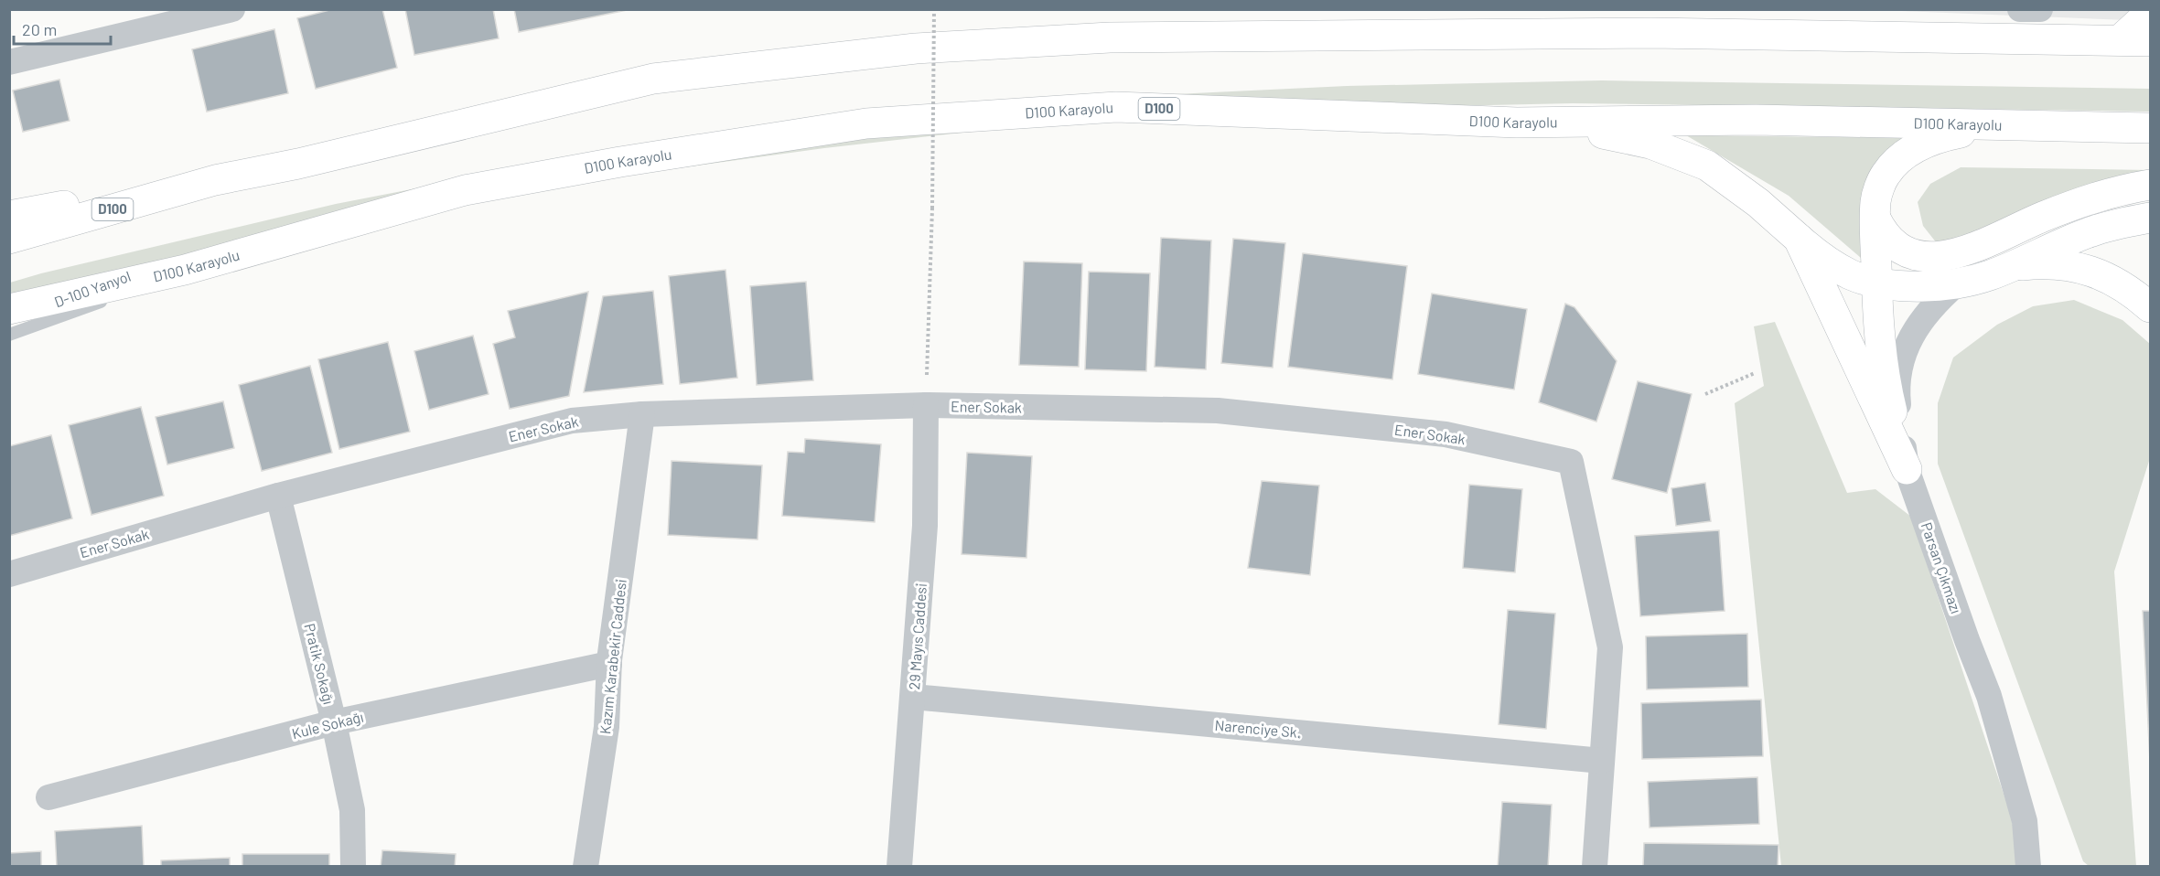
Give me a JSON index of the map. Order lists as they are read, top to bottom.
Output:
{
  "streets": {
    "main road": ["D100", "D100 Karayolu"],
    "street": [
      "Ener Sokak",
      "Parsan Çıkmazı",
      "29 Mayıs Caddesi",
      "Kazım Karabekir Caddesi",
      "Pratik Sokağı",
      "Kule Sokağı",
      "Narenciye Sk."
    ],
    "lane": ["D-100 Yanyol"]
  },
  "crossings": [
    ["D100 Karayolu", "D-100 Yanyol"],
    ["Ener Sokak", "29 Mayıs Caddesi"],
    ["Ener Sokak", "Kazım Karabekir Caddesi"],
    ["Ener Sokak", "Pratik Sokağı"],
    ["Ener Sokak", "Narenciye Sk."],
    ["29 Mayıs Caddesi", "Narenciye Sk."],
    ["Kazım Karabekir Caddesi", "Kule Sokağı"],
    ["Pratik Sokağı", "Kule Sokağı"]
  ],
  "scale_bar": "20 m"
}
